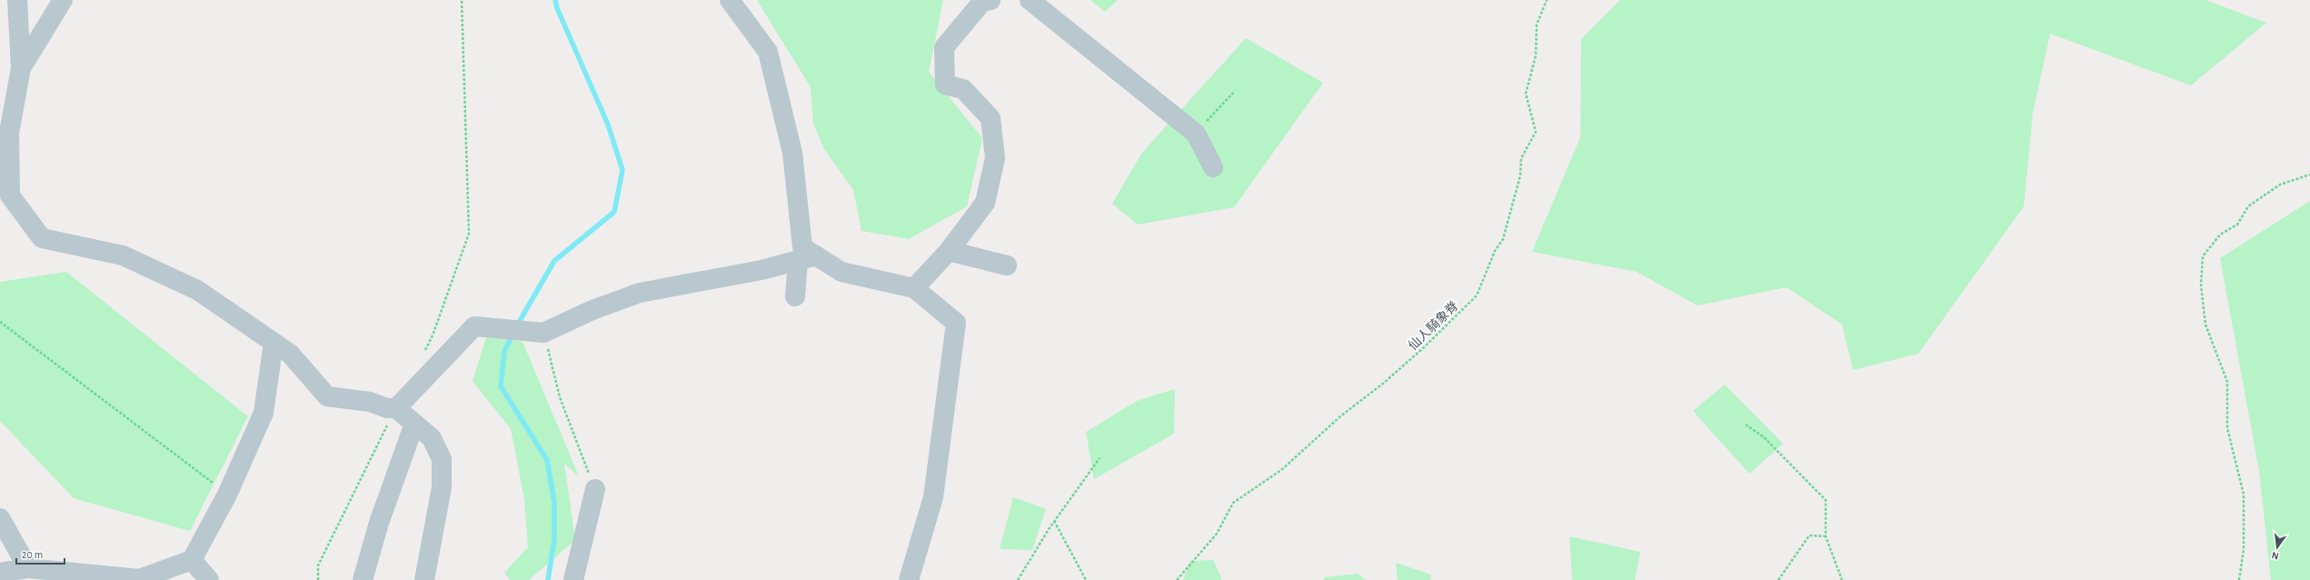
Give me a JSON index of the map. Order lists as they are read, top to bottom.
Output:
{
  "streets": {
    "path": ["仙人騎象脊"]
  },
  "scale_bar": "20 m",
  "north": "bottom"
}
